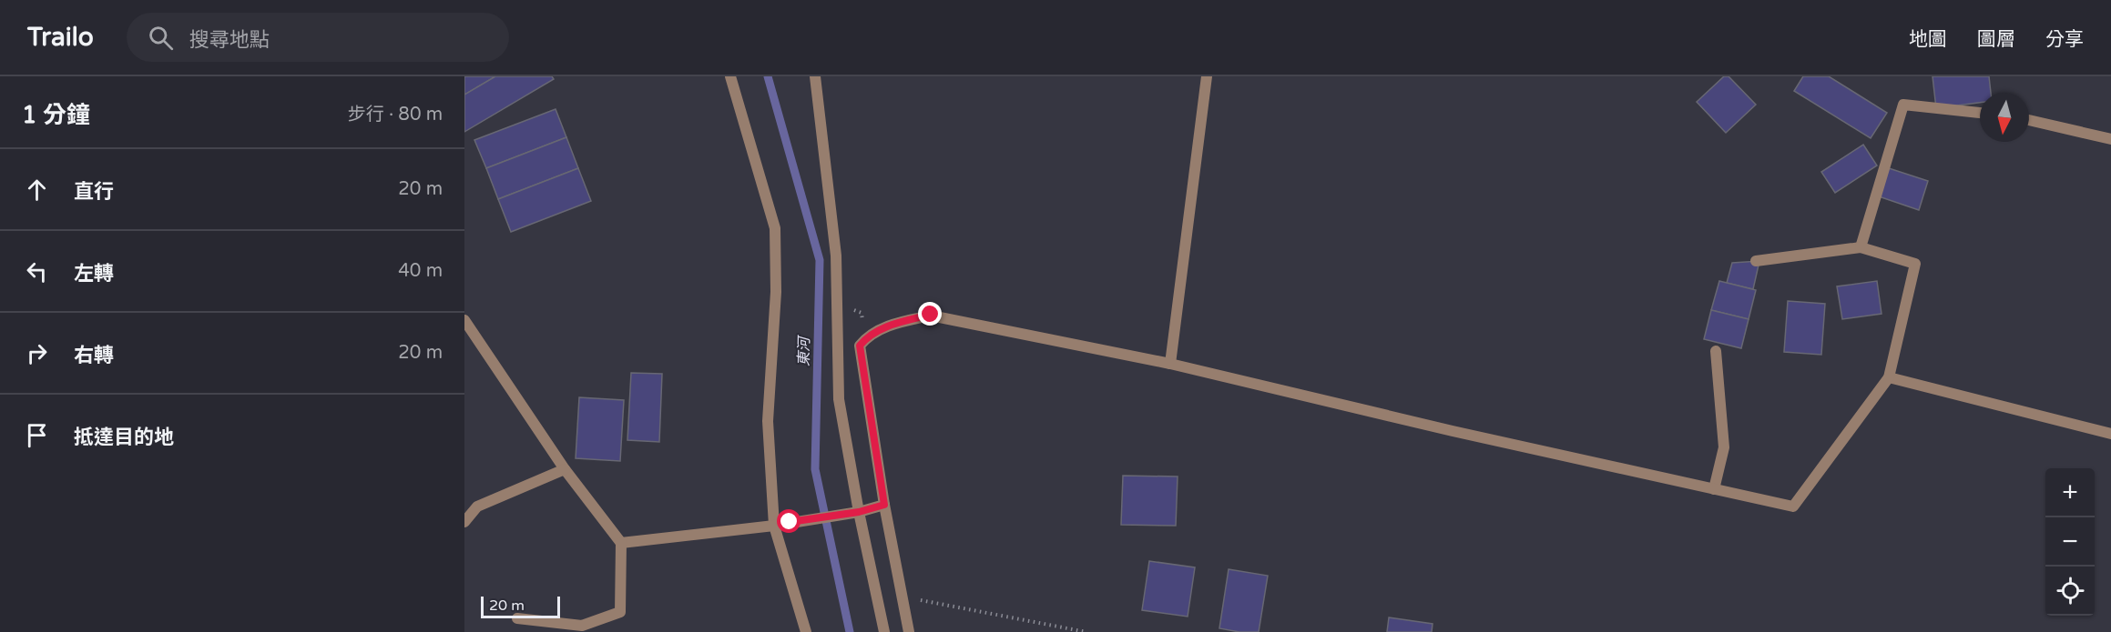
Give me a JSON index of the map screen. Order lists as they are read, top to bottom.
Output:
{
  "water": ["東河"],
  "scale_bar": "20 m",
  "north": "bottom",
  "page": {
    "header": "Trailo",
    "search": "搜尋地點",
    "nav": ["地圖", "圖層", "分享"],
    "heading": ["1 分鐘", "步行 · 80 m"],
    "list": [
      ["直行", "20 m"],
      ["左轉", "40 m"],
      ["右轉", "20 m"],
      "抵達目的地"
    ],
    "map_buttons": ["+", "−"],
    "scale": "20 m"
  }
}
